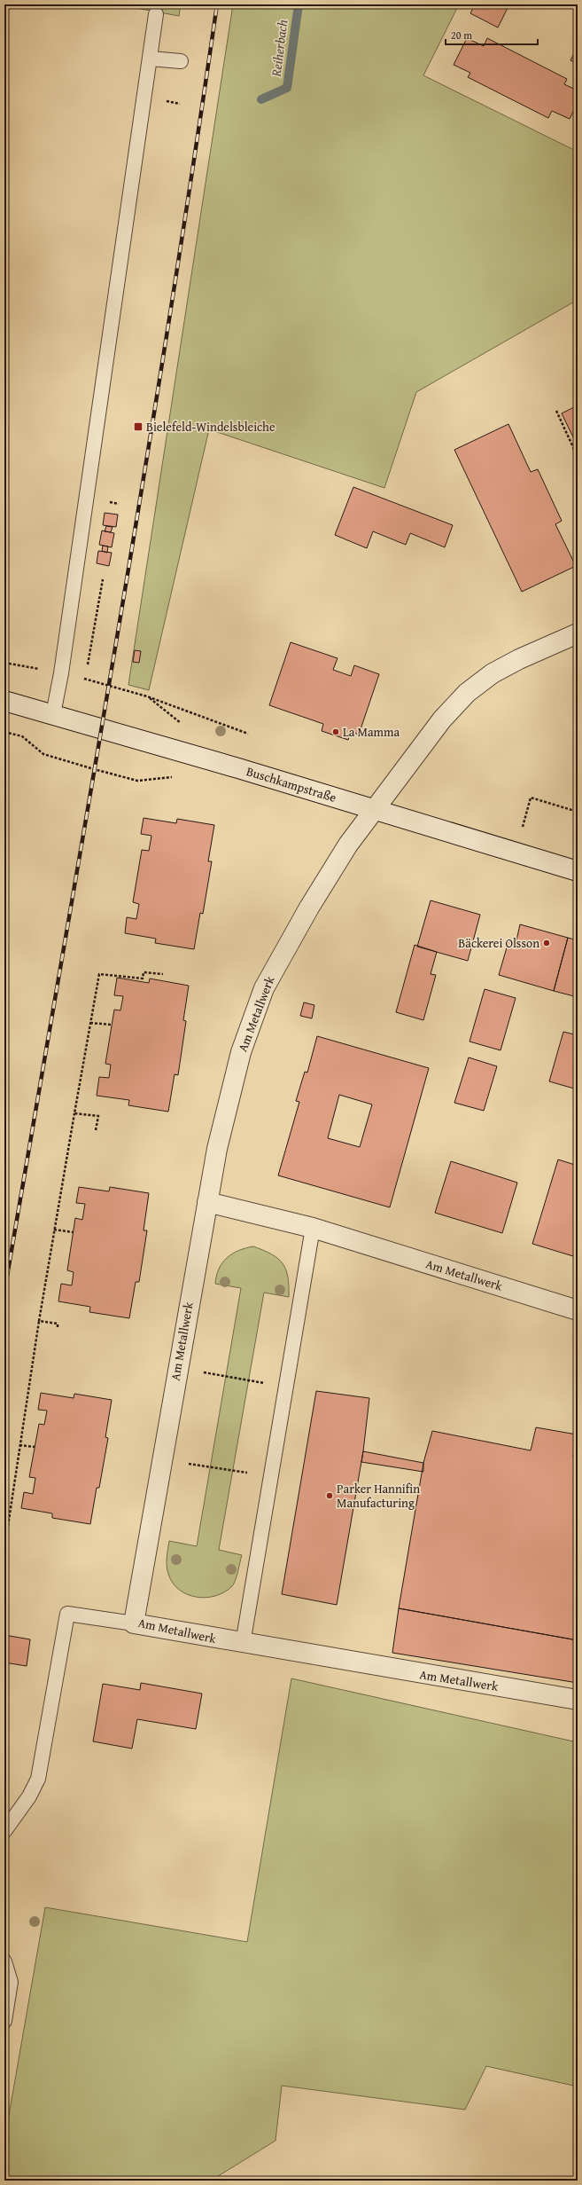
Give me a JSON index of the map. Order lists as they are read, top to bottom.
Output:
{
  "streets": {
    "street": ["Buschkampstraße", "Am Metallwerk"]
  },
  "crossings": [
    ["Buschkampstraße", "Am Metallwerk"]
  ],
  "water": ["Reiherbach"],
  "places": {
    "transit": ["Bielefeld-Windelsbleiche"],
    "other": ["La Mamma", "Bäckerei Olsson", "Parker Hannifin Manufacturing"]
  },
  "scale_bar": "20 m"
}
